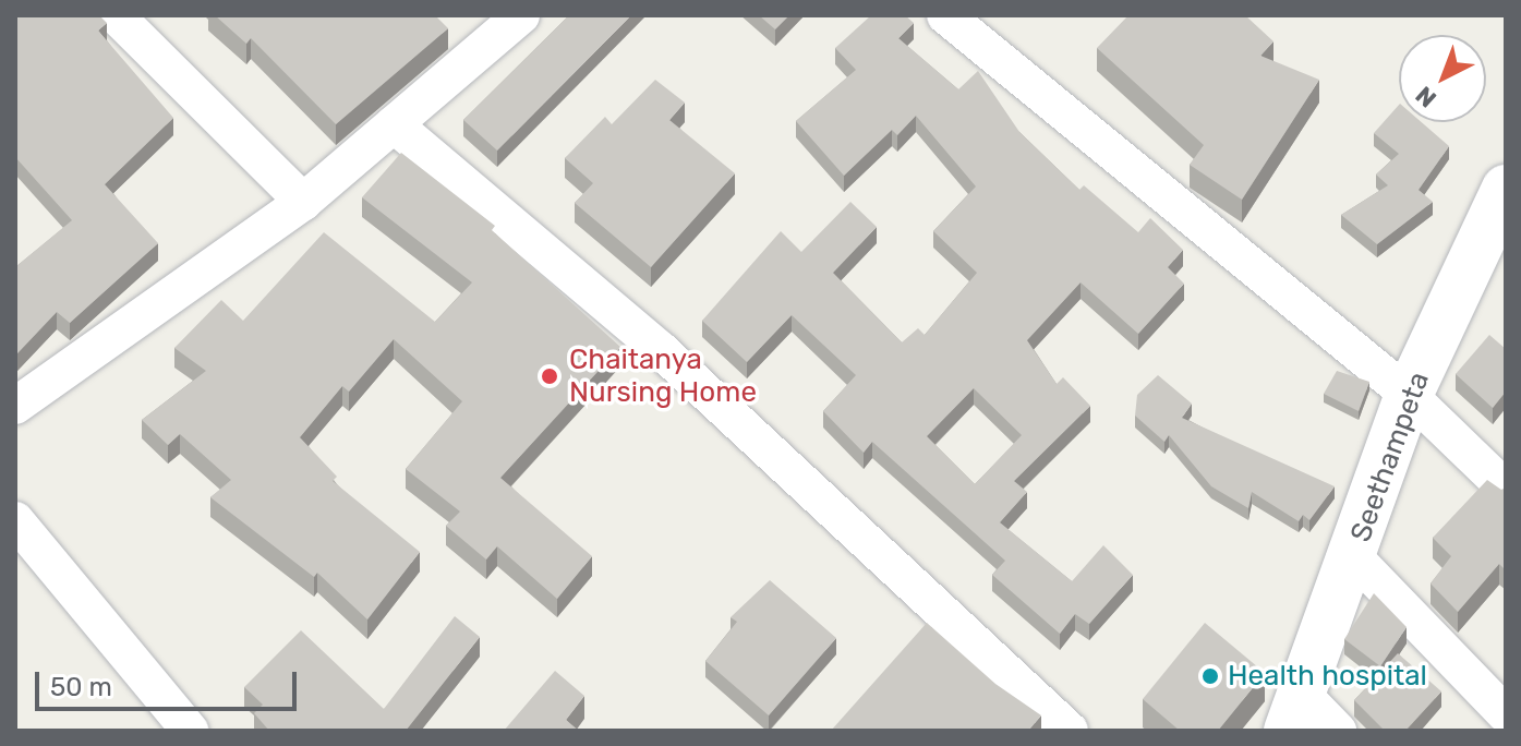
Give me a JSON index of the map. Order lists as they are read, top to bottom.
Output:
{
  "streets": {
    "street": ["Seethampeta"]
  },
  "places": ["Chaitanya Nursing Home", "Health hospital"],
  "scale_bar": "50 m",
  "north": "bottom left"
}
